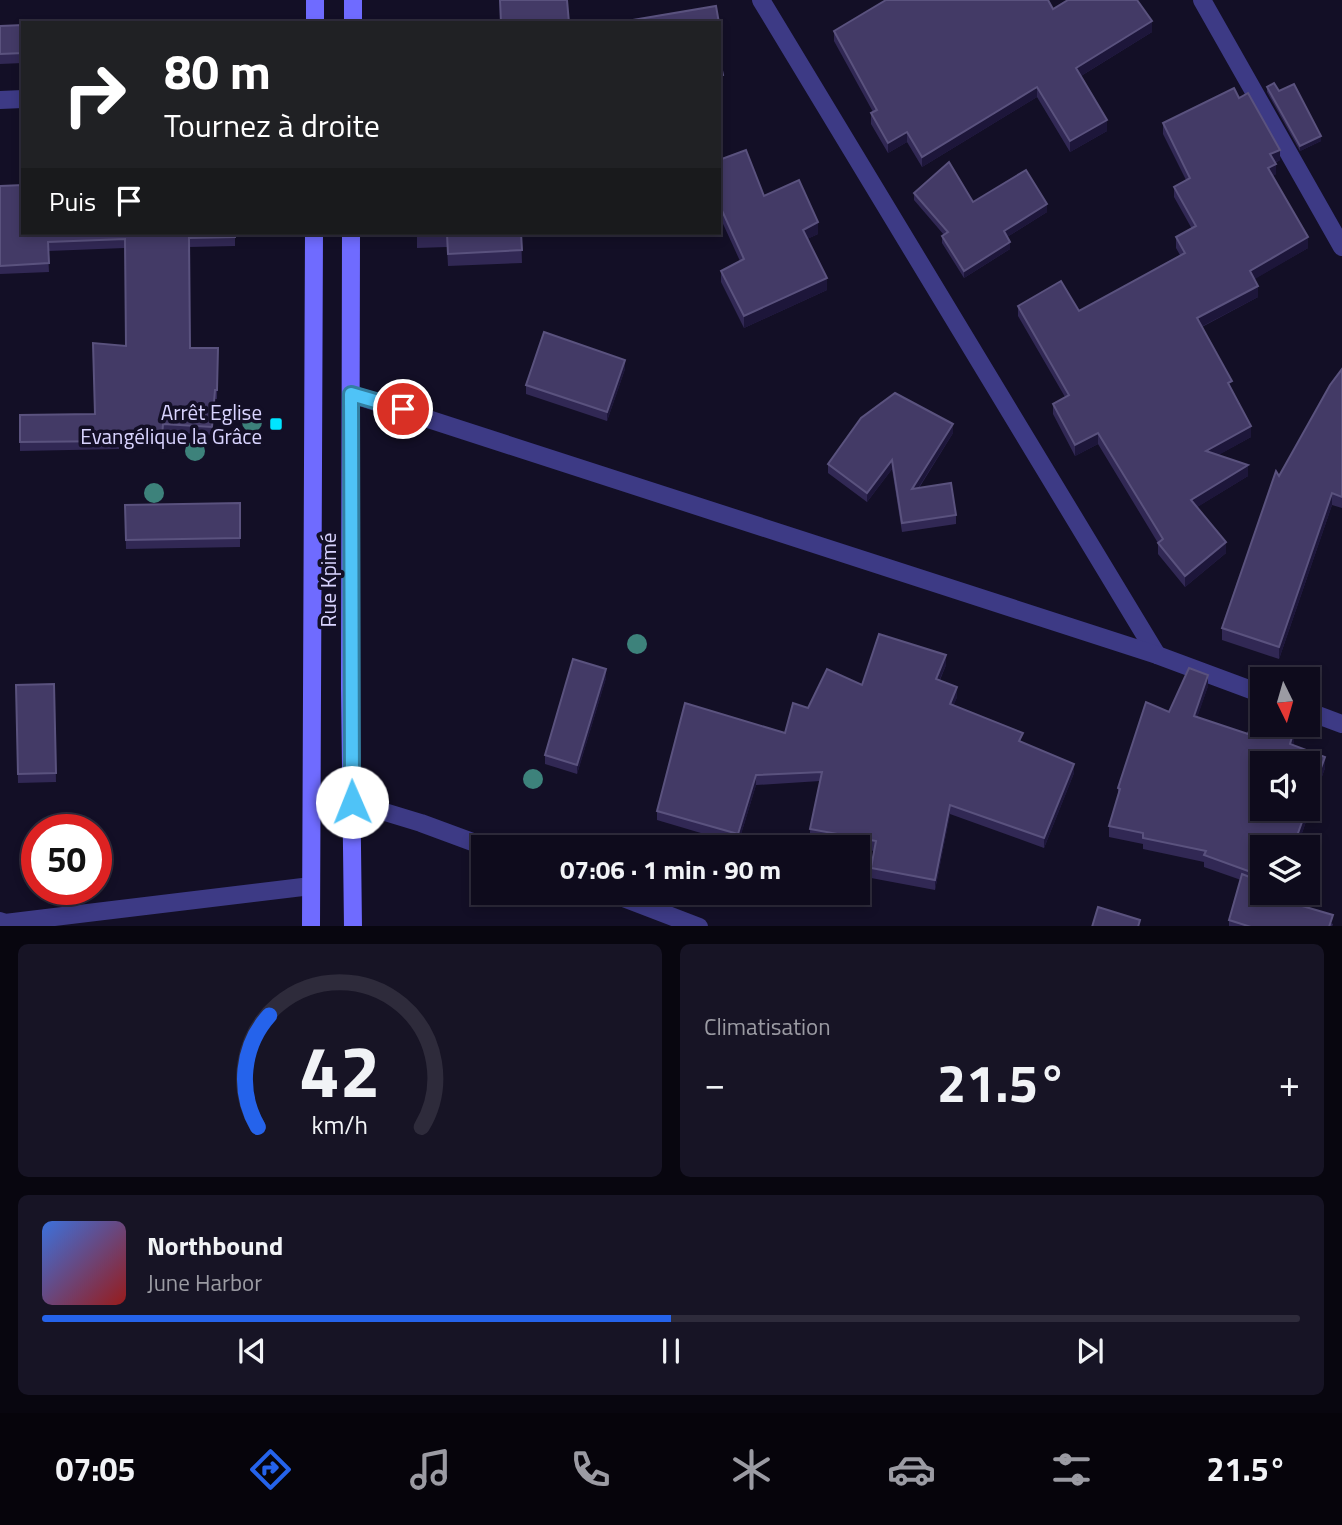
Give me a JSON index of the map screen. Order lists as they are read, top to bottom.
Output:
{
  "streets": {
    "main road": ["Rue Kpimé"]
  },
  "places": {
    "transit": ["Arrêt Eglise Evangélique la Grâce"]
  },
  "north": "bottom",
  "page": {
    "turn": ["80 m", "Tournez à droite"],
    "then": "Puis",
    "limit": "50",
    "trip": "07:06 · 1 min · 90 m",
    "tile": "Climatisation",
    "heat": ["−", "21.5°", "+"],
    "song": ["Northbound", "June Harbor"],
    "tabs": ["07:05", "21.5°"],
    "gauge": ["42", "km/h"]
  }
}
